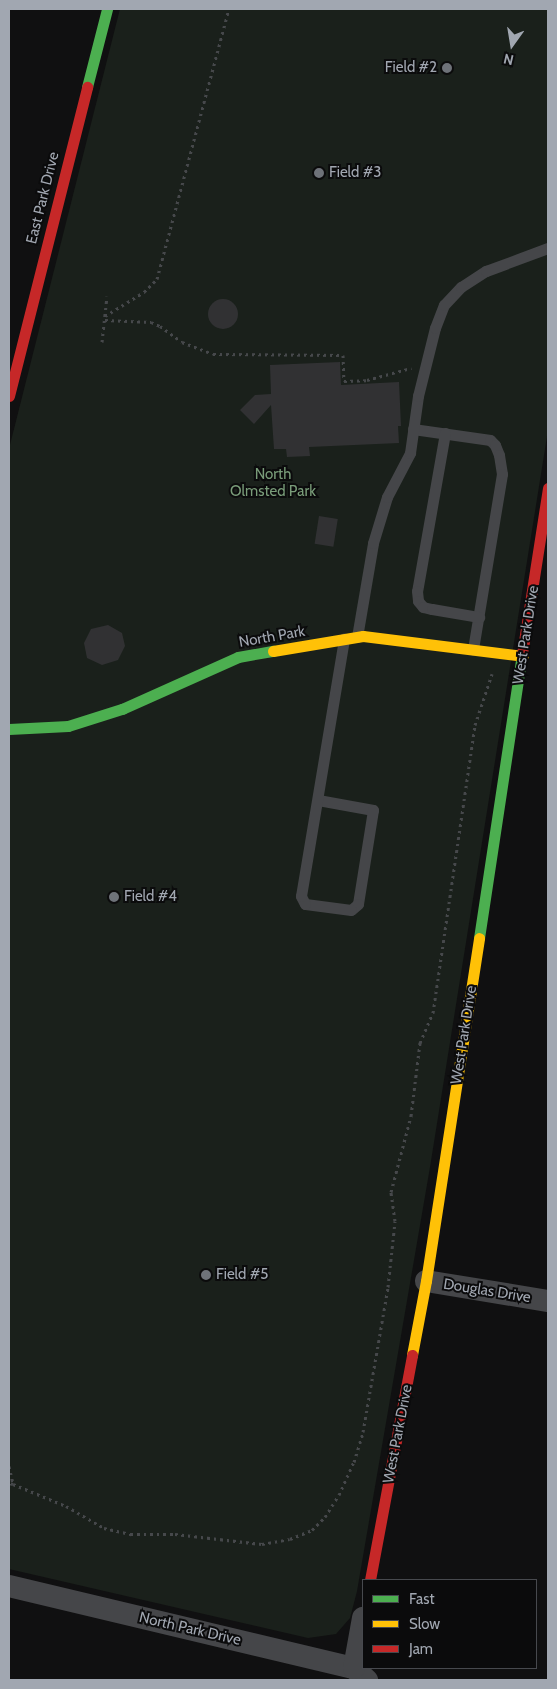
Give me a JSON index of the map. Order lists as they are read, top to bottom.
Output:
{
  "streets": {
    "street": [
      "East Park Drive",
      "West Park Drive",
      "North Park",
      "Douglas Drive",
      "North Park Drive"
    ]
  },
  "crossings": [
    ["West Park Drive", "North Park"],
    ["West Park Drive", "Douglas Drive"]
  ],
  "parks": ["North Olmsted Park"],
  "places": [
    "Field #2",
    "Field #3",
    "Field #4",
    "Field #5"
  ],
  "legend": ["Fast", "Slow", "Jam"],
  "north": "bottom"
}
